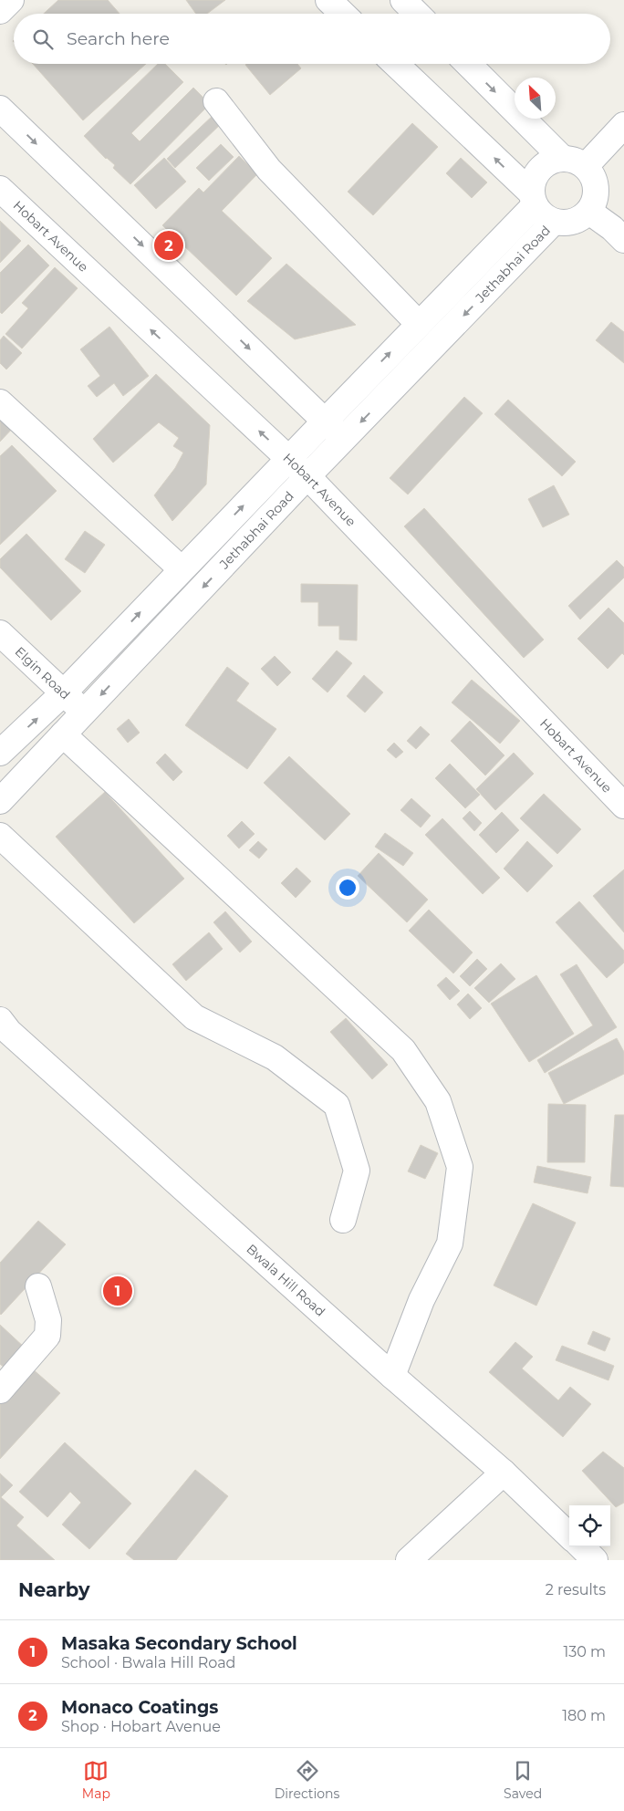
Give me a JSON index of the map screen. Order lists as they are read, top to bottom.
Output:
{
  "streets": {
    "street": [
      "Hobart Avenue",
      "Jethabhai Road",
      "Elgin Road",
      "Bwala Hill Road"
    ]
  },
  "crossings": [
    ["Hobart Avenue", "Jethabhai Road"],
    ["Jethabhai Road", "Elgin Road"]
  ],
  "north": "top left",
  "page": {
    "search": "Search here",
    "pins": ["2", "1"],
    "heading": ["Nearby", "2 results"],
    "list": [
      {
        "mark": "1",
        "name": "Masaka Secondary School",
        "note": "School · Bwala Hill Road",
        "value": "130 m"
      },
      {
        "mark": "2",
        "name": "Monaco Coatings",
        "note": "Shop · Hobart Avenue",
        "value": "180 m"
      }
    ],
    "nav": ["Map", "Directions", "Saved"]
  }
}
